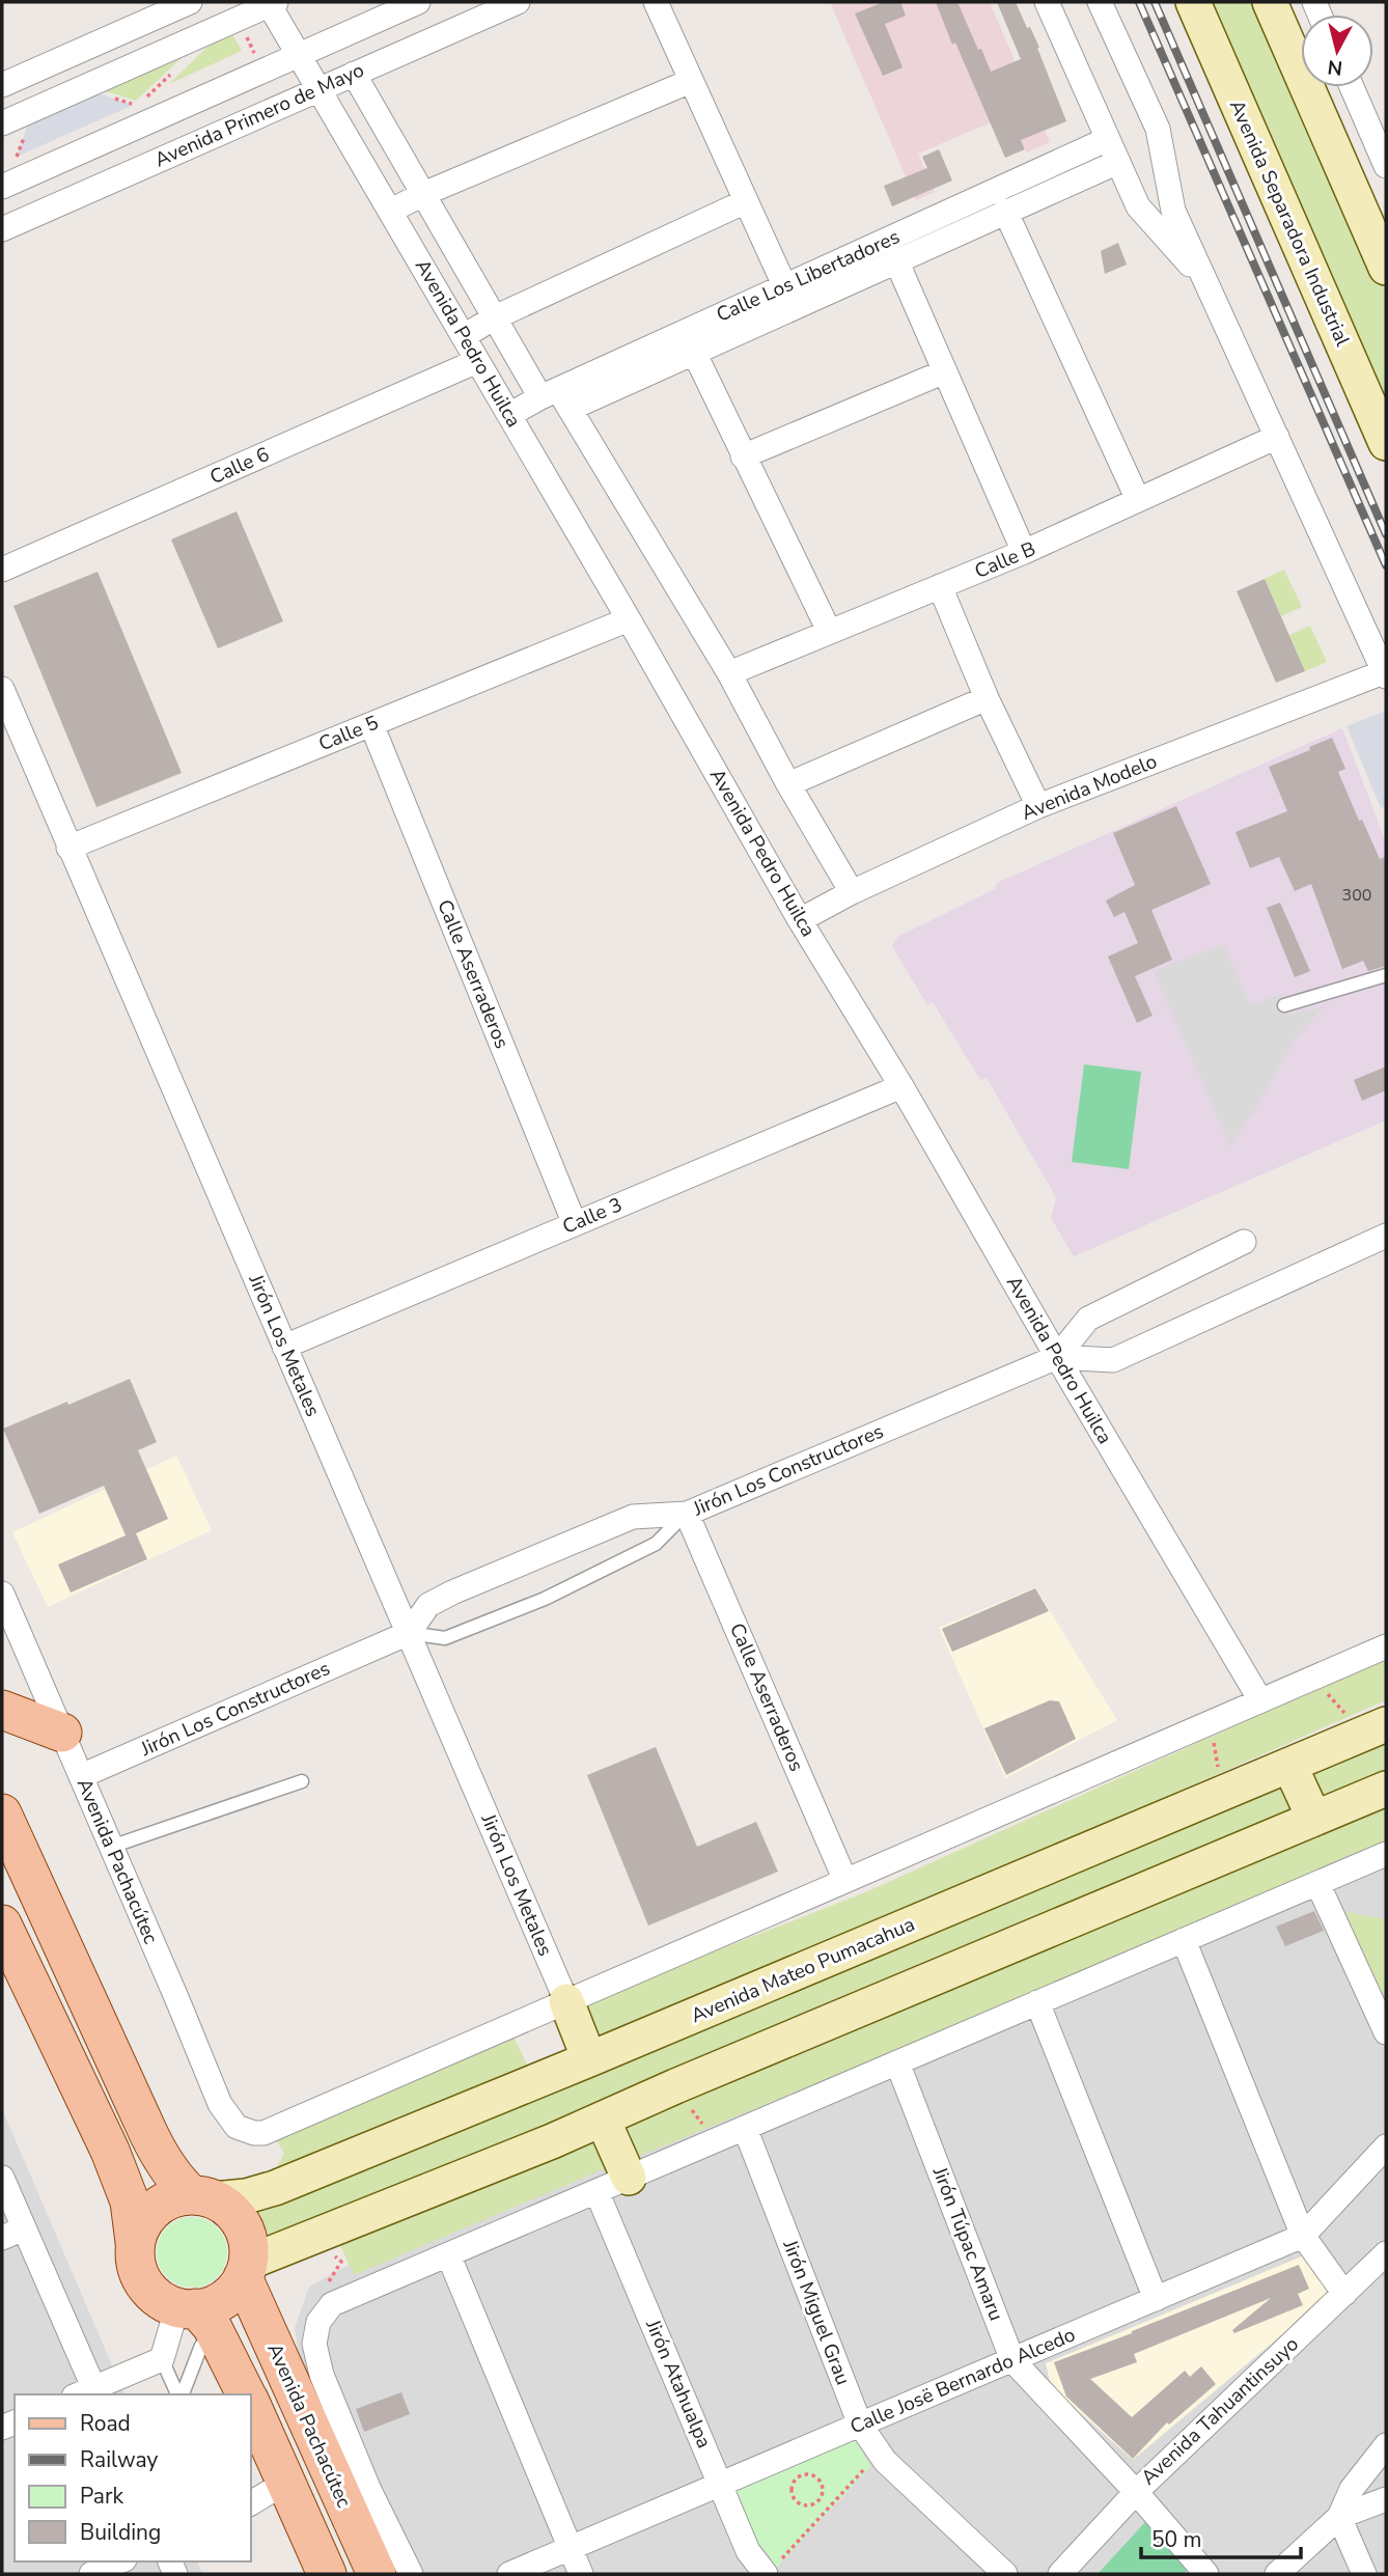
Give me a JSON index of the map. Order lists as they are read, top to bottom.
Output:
{
  "streets": {
    "main road": ["Avenida Separadora Industrial", "Avenida Pachacútec", "Avenida Mateo Pumacahua"],
    "street": [
      "Avenida Primero de Mayo",
      "Calle Los Libertadores",
      "Avenida Pedro Huilca",
      "Calle 6",
      "Calle B",
      "Calle 5",
      "Avenida Modelo",
      "Calle Aserraderos",
      "Calle 3",
      "Jirón Los Metales",
      "Jirón Los Constructores",
      "Jirón Túpac Amaru",
      "Jirón Miguel Grau",
      "Calle Josë Bernardo Alcedo",
      "Jirón Atahualpa",
      "Avenida Tahuantinsuyo"
    ]
  },
  "crossings": [
    ["Avenida Primero de Mayo", "Avenida Pedro Huilca"],
    ["Calle Los Libertadores", "Avenida Pedro Huilca"],
    ["Avenida Pedro Huilca", "Calle 6"],
    ["Avenida Pedro Huilca", "Calle 5"],
    ["Avenida Pedro Huilca", "Avenida Modelo"],
    ["Avenida Pedro Huilca", "Calle 3"],
    ["Avenida Pedro Huilca", "Jirón Los Constructores"],
    ["Calle 5", "Calle Aserraderos"],
    ["Calle 5", "Jirón Los Metales"],
    ["Calle Aserraderos", "Calle 3"],
    ["Calle Aserraderos", "Jirón Los Constructores"],
    ["Calle 3", "Jirón Los Metales"],
    ["Jirón Los Metales", "Jirón Los Constructores"],
    ["Jirón Los Metales", "Avenida Pachacútec"],
    ["Jirón Los Constructores", "Avenida Pachacútec"],
    ["Avenida Pachacútec", "Avenida Mateo Pumacahua"],
    ["Jirón Túpac Amaru", "Calle Josë Bernardo Alcedo"],
    ["Jirón Túpac Amaru", "Avenida Tahuantinsuyo"],
    ["Jirón Miguel Grau", "Calle Josë Bernardo Alcedo"],
    ["Calle Josë Bernardo Alcedo", "Jirón Atahualpa"]
  ],
  "house_numbers": ["300"],
  "legend": [
    "Road",
    "Railway",
    "Park",
    "Building"
  ],
  "scale_bar": "50 m",
  "north": "bottom"
}
